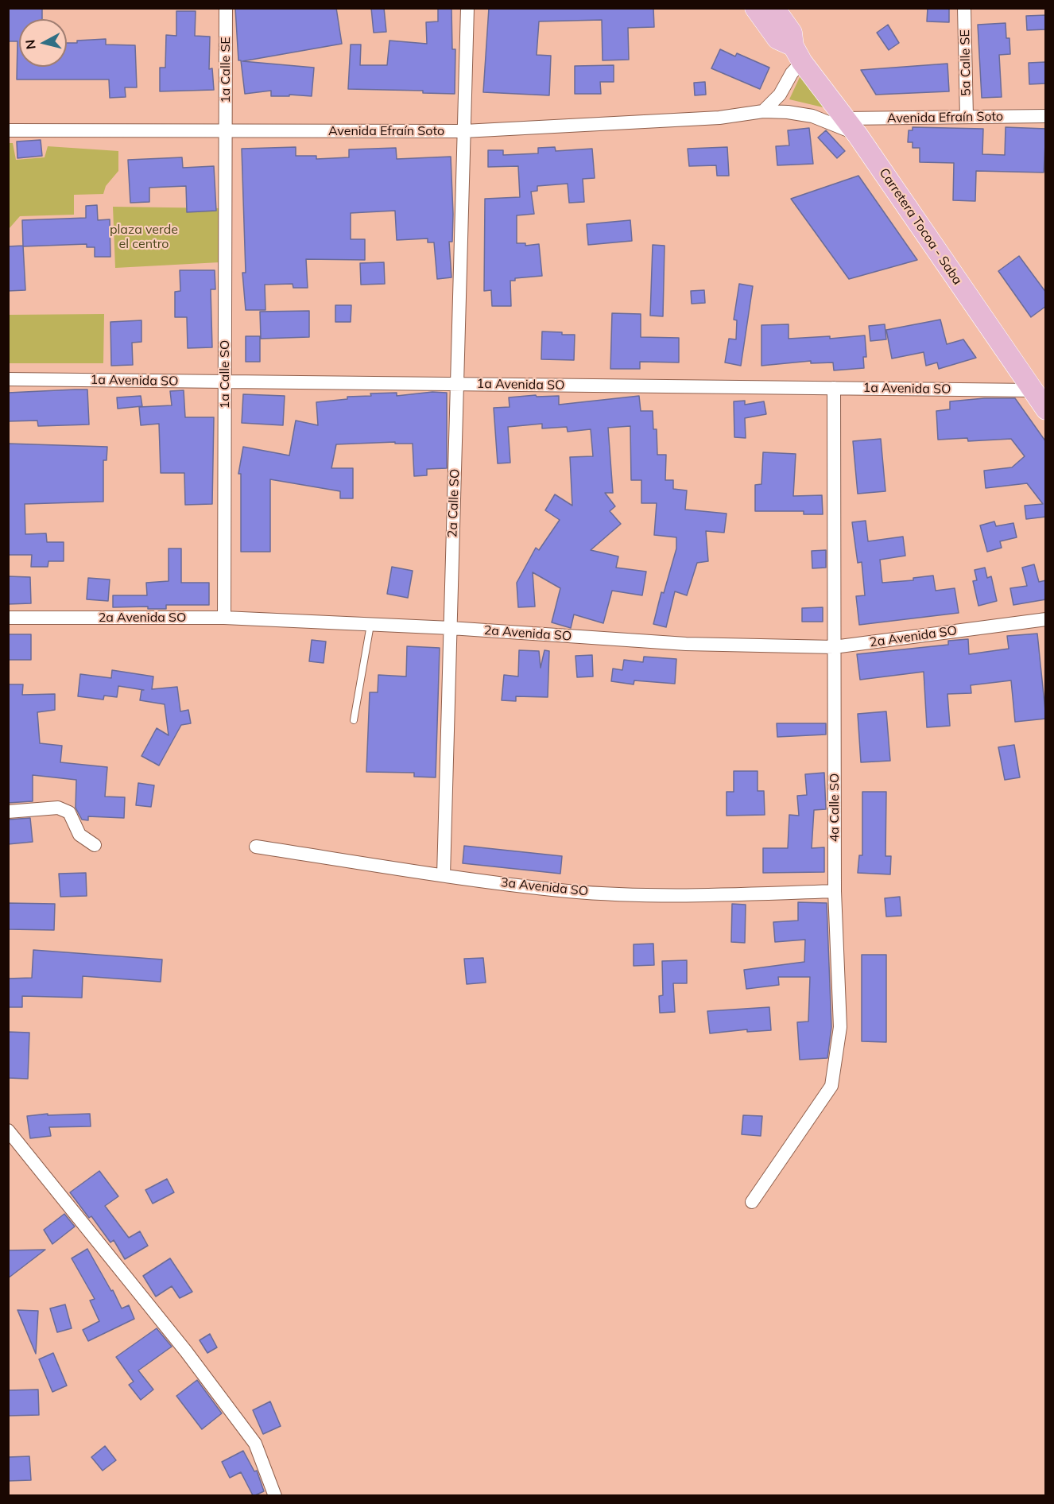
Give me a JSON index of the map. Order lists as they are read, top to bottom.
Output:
{
  "streets": {
    "main road": ["Carretera Tocoa - Saba"],
    "street": [
      "5a Calle SE",
      "1a Calle SE",
      "Avenida Efraín Soto",
      "1a Calle SO",
      "1a Avenida SO",
      "2a Calle SO",
      "2a Avenida SO",
      "4a Calle SO",
      "3a Avenida SO"
    ]
  },
  "crossings": [
    ["5a Calle SE", "Avenida Efraín Soto"],
    ["1a Calle SE", "Avenida Efraín Soto"],
    ["1a Calle SE", "1a Calle SO"],
    ["Avenida Efraín Soto", "Carretera Tocoa - Saba"],
    ["Avenida Efraín Soto", "1a Calle SO"],
    ["Avenida Efraín Soto", "2a Calle SO"],
    ["Carretera Tocoa - Saba", "1a Avenida SO"],
    ["1a Calle SO", "1a Avenida SO"],
    ["1a Calle SO", "2a Avenida SO"],
    ["1a Avenida SO", "2a Calle SO"],
    ["1a Avenida SO", "4a Calle SO"],
    ["2a Calle SO", "2a Avenida SO"],
    ["2a Calle SO", "3a Avenida SO"],
    ["2a Avenida SO", "4a Calle SO"],
    ["4a Calle SO", "3a Avenida SO"]
  ],
  "parks": ["plaza verde el centro"],
  "north": "left"
}
